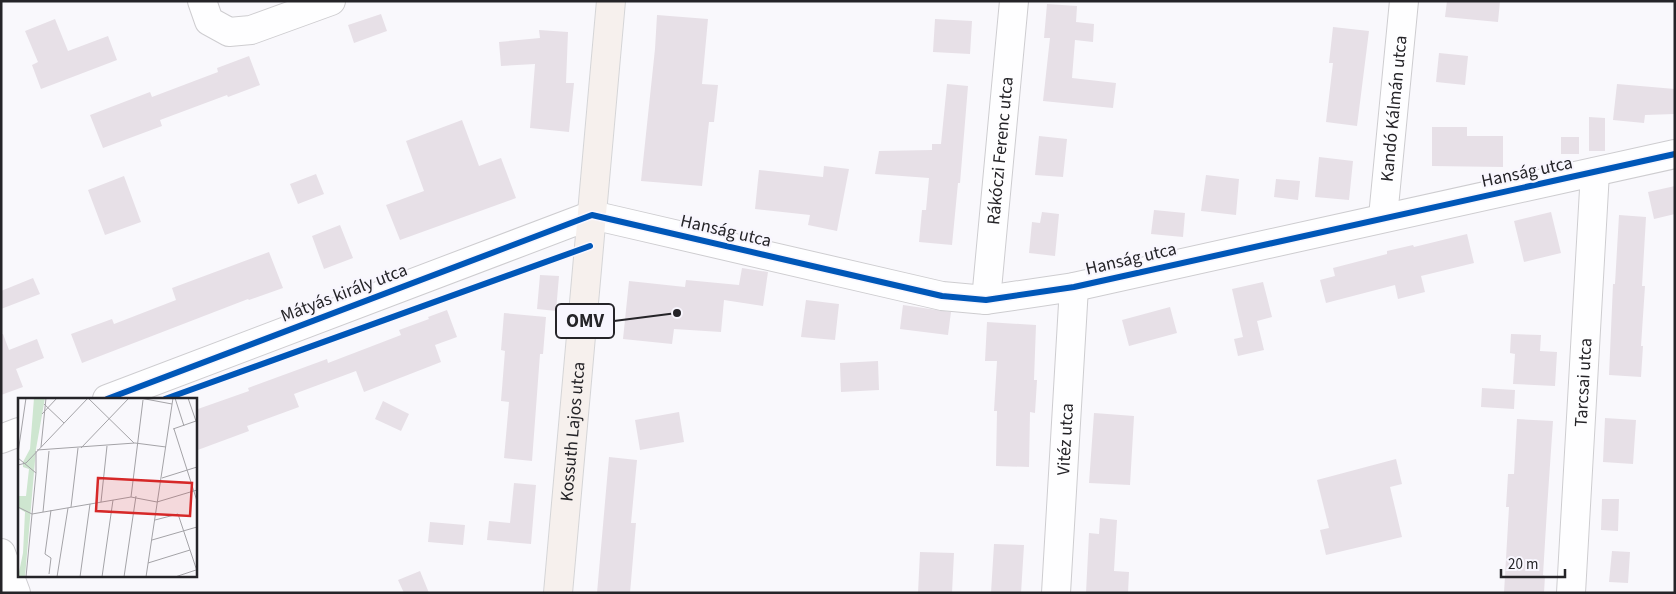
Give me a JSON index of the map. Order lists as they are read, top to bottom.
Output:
{
  "streets": {
    "main road": ["Kossuth Lajos utca"],
    "street": [
      "Kandó Kálmán utca",
      "Rákóczi Ferenc utca",
      "Hanság utca",
      "Mátyás király utca",
      "Tarcsai utca",
      "Vitéz utca"
    ]
  },
  "crossings": [
    ["Kandó Kálmán utca", "Hanság utca"],
    ["Rákóczi Ferenc utca", "Hanság utca"],
    ["Hanság utca", "Mátyás király utca"],
    ["Hanság utca", "Tarcsai utca"],
    ["Hanság utca", "Kossuth Lajos utca"],
    ["Hanság utca", "Vitéz utca"],
    ["Mátyás király utca", "Kossuth Lajos utca"]
  ],
  "places": ["OMV"],
  "scale_bar": "20 m"
}
